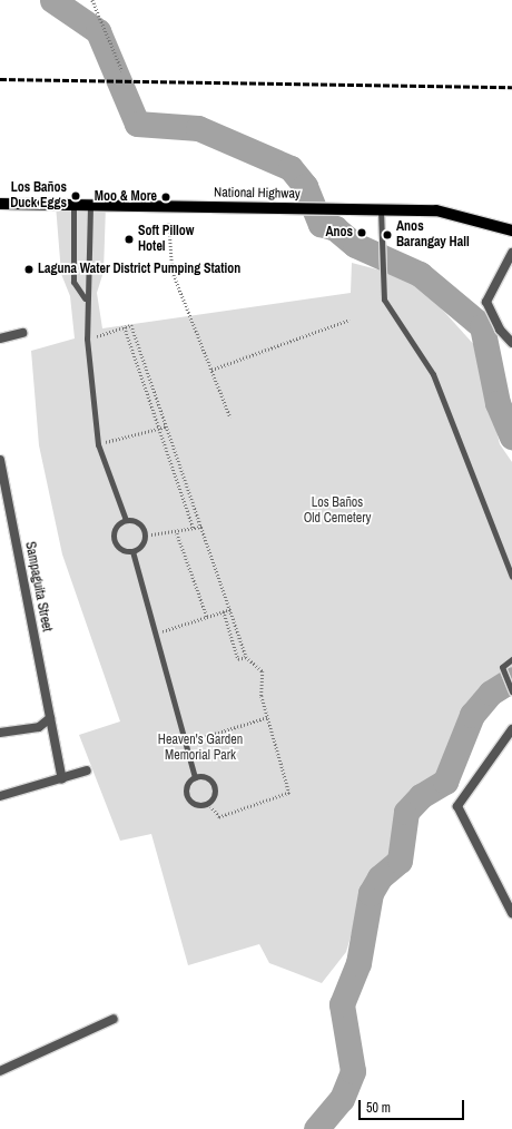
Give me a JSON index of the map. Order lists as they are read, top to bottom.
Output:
{
  "streets": {
    "main road": ["National Highway"],
    "street": ["Sampaguita Street"]
  },
  "parks": ["Los Baños Old Cemetery", "Heaven's Garden Memorial Park"],
  "places": [
    "Los Baños Duck Eggs",
    "Moo & More",
    "Anos",
    "Anos Barangay Hall",
    "Soft Pillow Hotel",
    "Laguna Water District Pumping Station"
  ],
  "scale_bar": "50 m"
}
